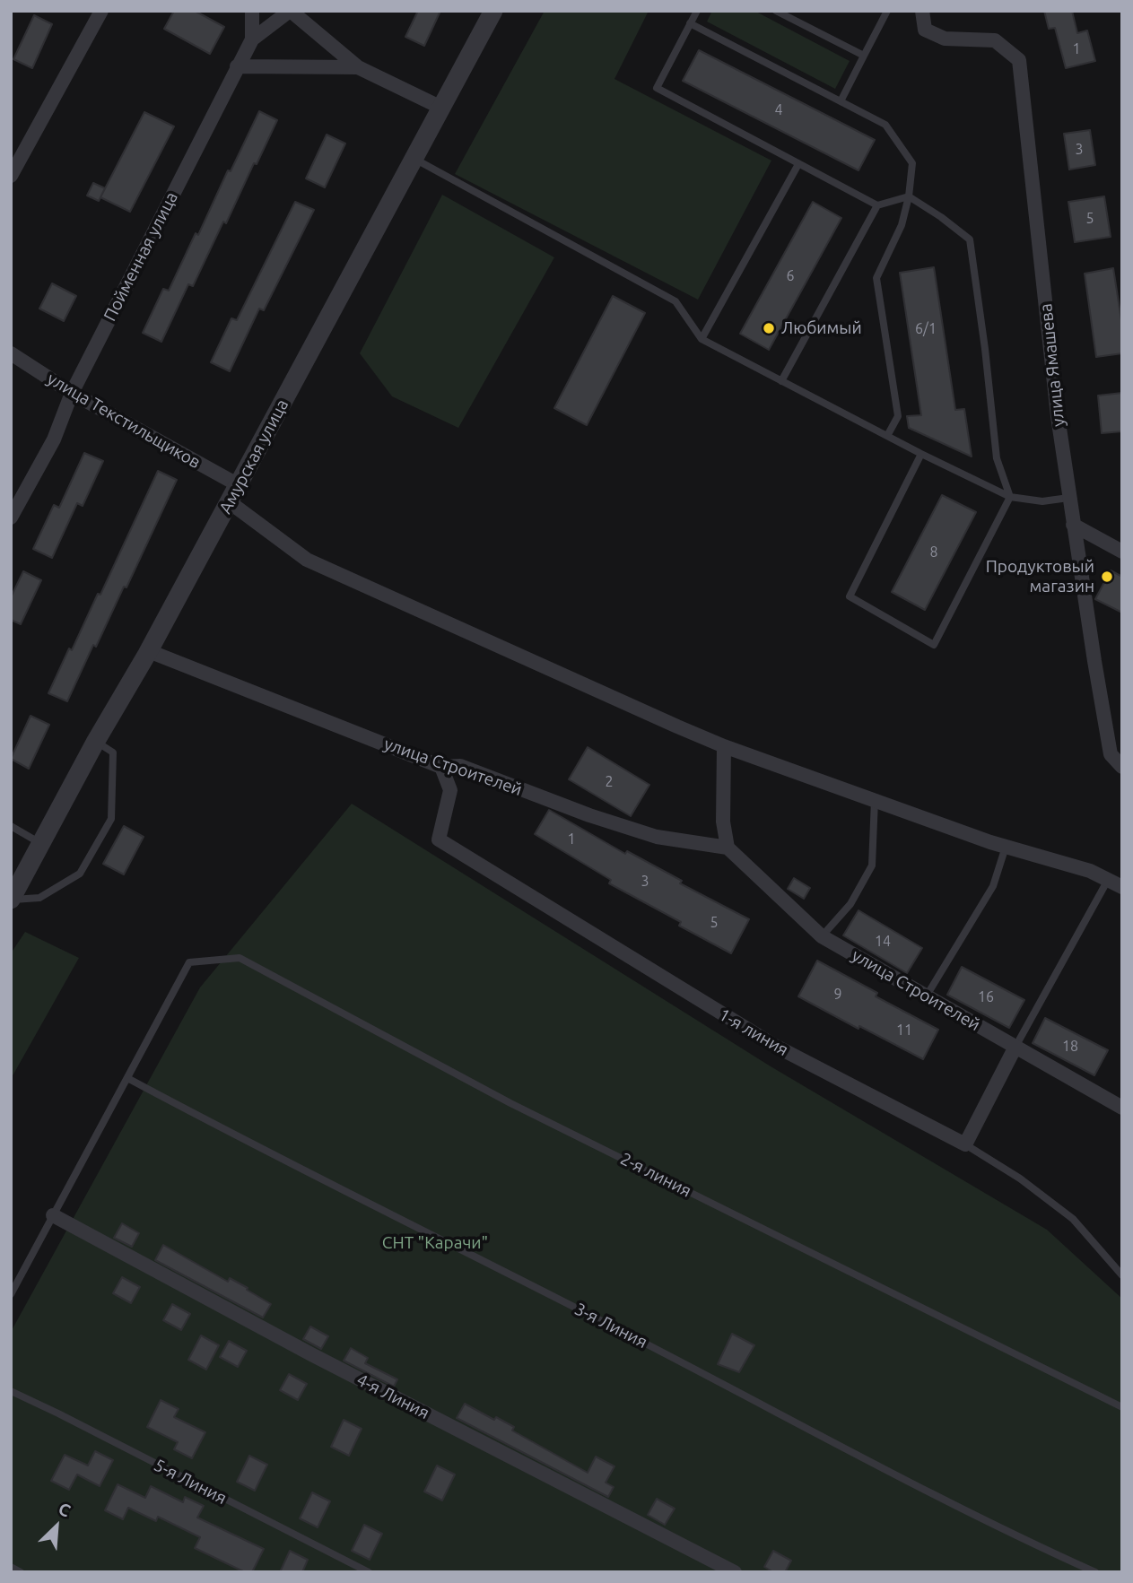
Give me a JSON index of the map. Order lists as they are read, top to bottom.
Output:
{
  "streets": {
    "street": [
      "Пойменная улица",
      "улица Ямашева",
      "улица Текстильщиков",
      "Амурская улица",
      "улица Строителей",
      "1-я линия",
      "4-я Линия"
    ],
    "lane": ["2-я линия", "3-я Линия", "5-я Линия"]
  },
  "crossings": [
    ["Пойменная улица", "улица Текстильщиков"],
    ["улица Текстильщиков", "Амурская улица"],
    ["Амурская улица", "улица Строителей"],
    ["улица Строителей", "1-я линия"],
    ["2-я линия", "3-я Линия"]
  ],
  "parks": ["СНТ \"Карачи\""],
  "places": ["Любимый", "Продуктовый магазин"],
  "house_numbers": [
    "1",
    "4",
    "3",
    "5",
    "6",
    "6/1",
    "8",
    "2",
    "1",
    "3",
    "5",
    "14",
    "9",
    "16",
    "11",
    "18"
  ],
  "north": "top right"
}
